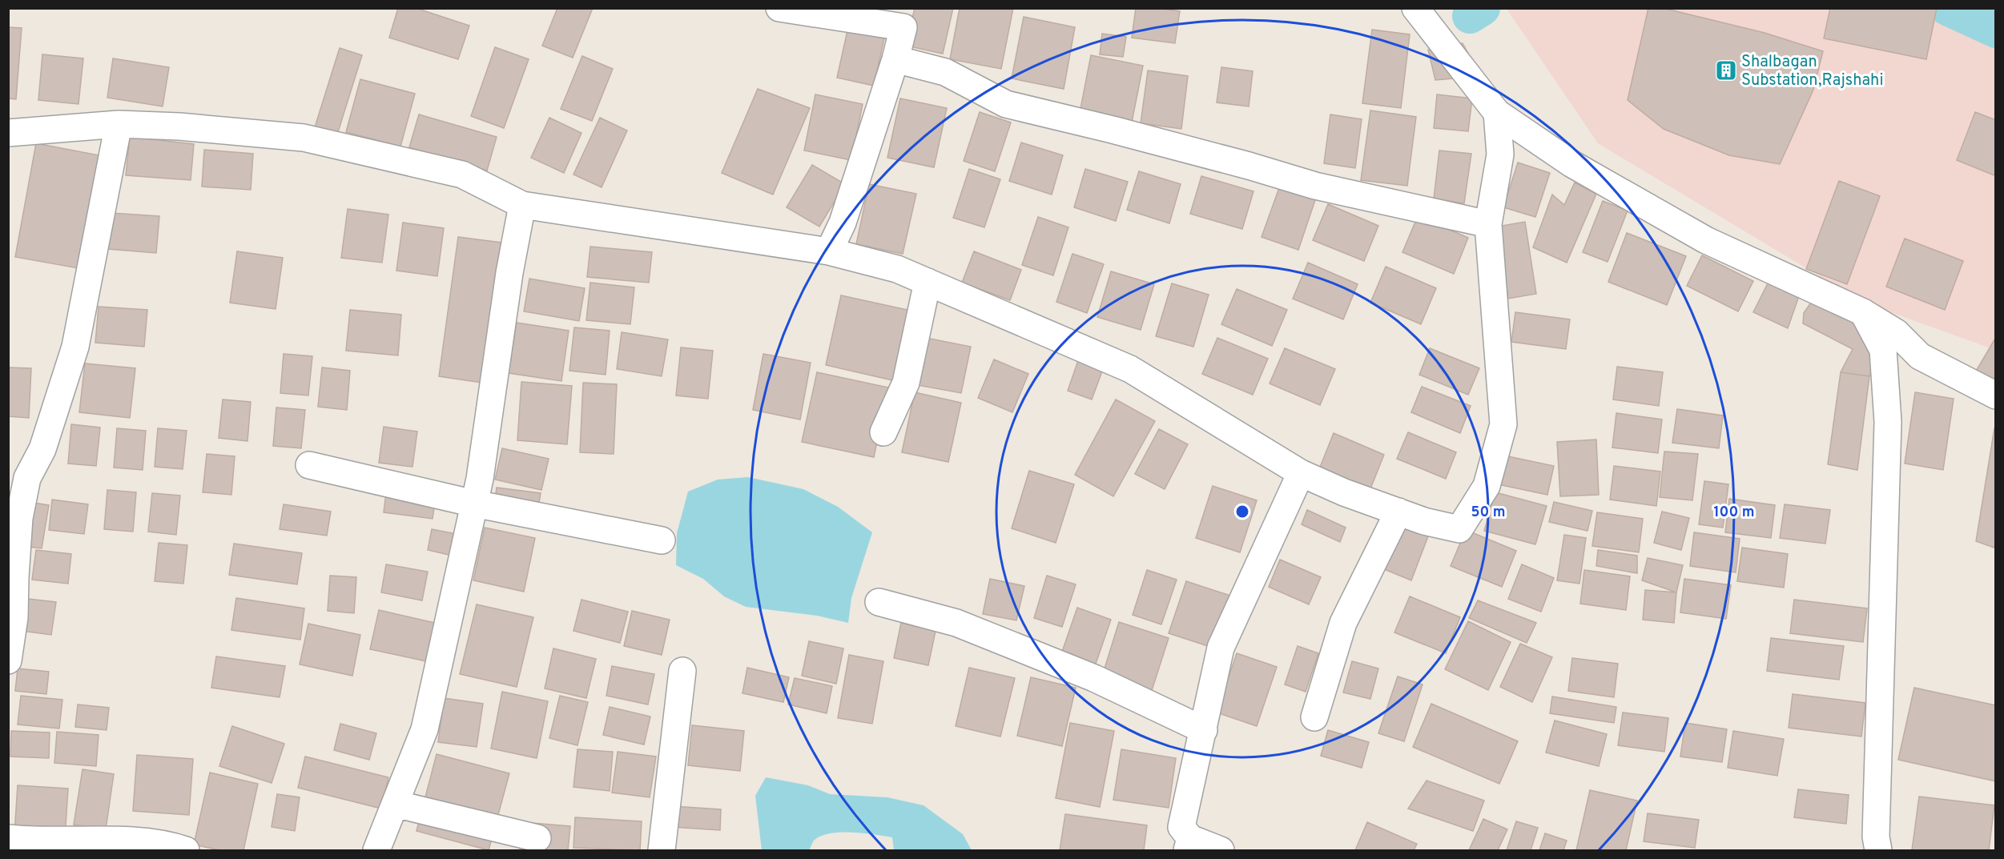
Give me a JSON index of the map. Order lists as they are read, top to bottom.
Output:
{
  "places": {
    "building": ["Shalbagan Substation,Rajshahi"]
  },
  "rings": ["50 m", "100 m"]
}
